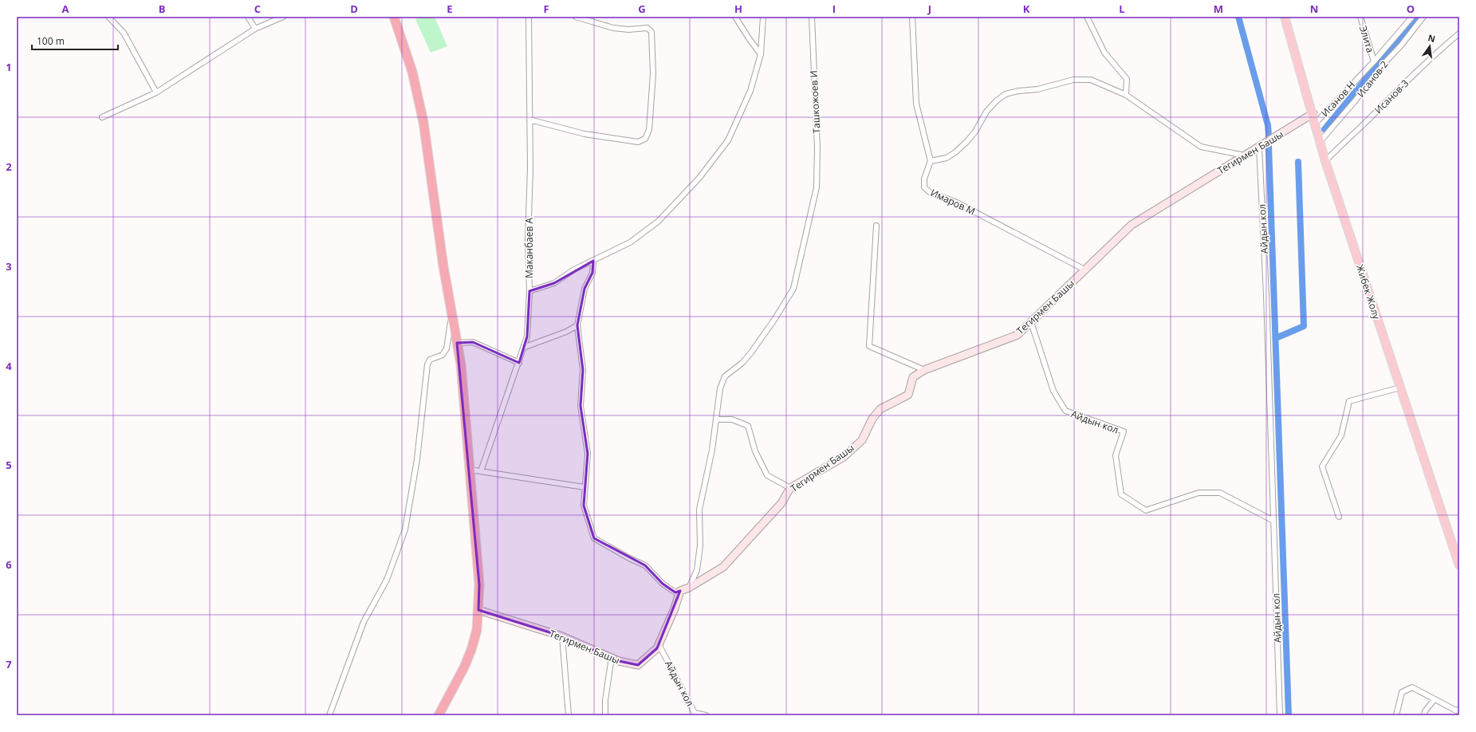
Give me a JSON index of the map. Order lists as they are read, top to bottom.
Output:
{
  "streets": {
    "main road": ["Жибек Жолу"],
    "street": [
      "Элита",
      "Исанов-2",
      "Исанов-3",
      "Исанов Н",
      "Ташкожоев И",
      "Тегирмен Башы",
      "Имаров М",
      "Айдын кол",
      "Маканбаев А"
    ]
  },
  "crossings": [
    ["Элита", "Исанов Н"],
    ["Исанов-2", "Жибек Жолу"],
    ["Исанов-3", "Жибек Жолу"],
    ["Исанов Н", "Жибек Жолу"],
    ["Ташкожоев И", "Тегирмен Башы"],
    ["Тегирмен Башы", "Имаров М"],
    ["Тегирмен Башы", "Айдын кол"],
    ["Тегирмен Башы", "Жибек Жолу"]
  ],
  "scale_bar": "100 m",
  "north": "top",
  "grid": {
    "columns": [
      "A",
      "B",
      "C",
      "D",
      "E",
      "F",
      "G",
      "H",
      "I",
      "J",
      "K",
      "L",
      "M",
      "N",
      "O"
    ],
    "rows": [
      "1",
      "2",
      "3",
      "4",
      "5",
      "6",
      "7"
    ]
  }
}
